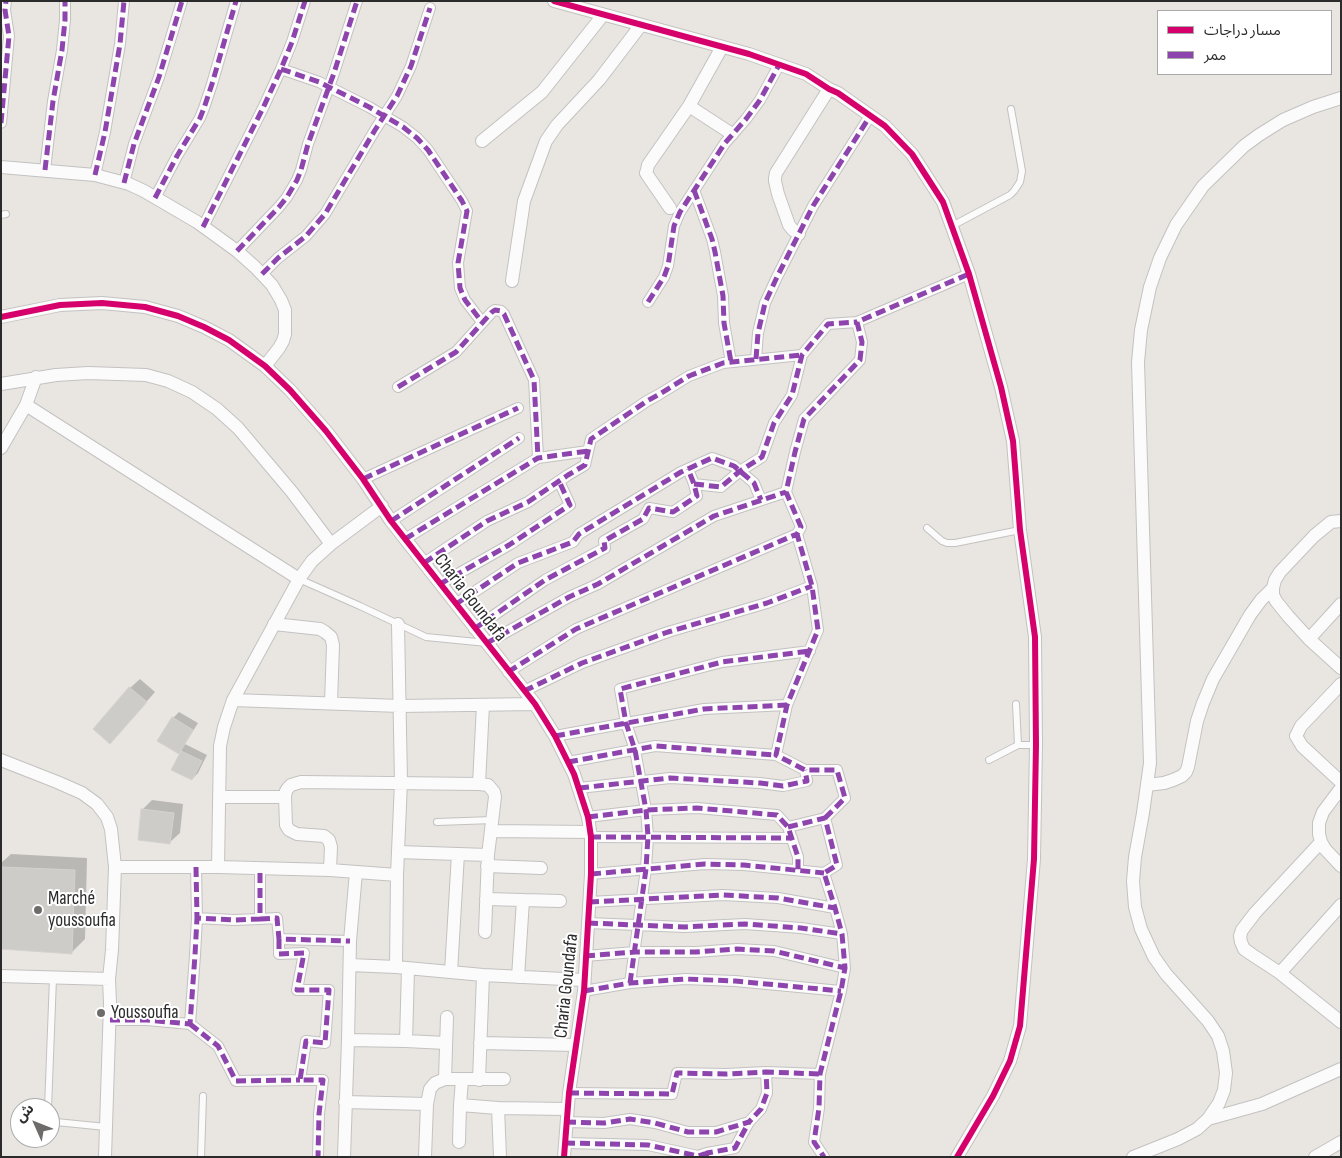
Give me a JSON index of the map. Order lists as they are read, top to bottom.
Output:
{
  "streets": {
    "street": ["Charia Goundafa"]
  },
  "places": ["Marché youssoufia", "Youssoufia"],
  "legend": ["مسار دراجات", "ممر"],
  "north": "top left"
}
